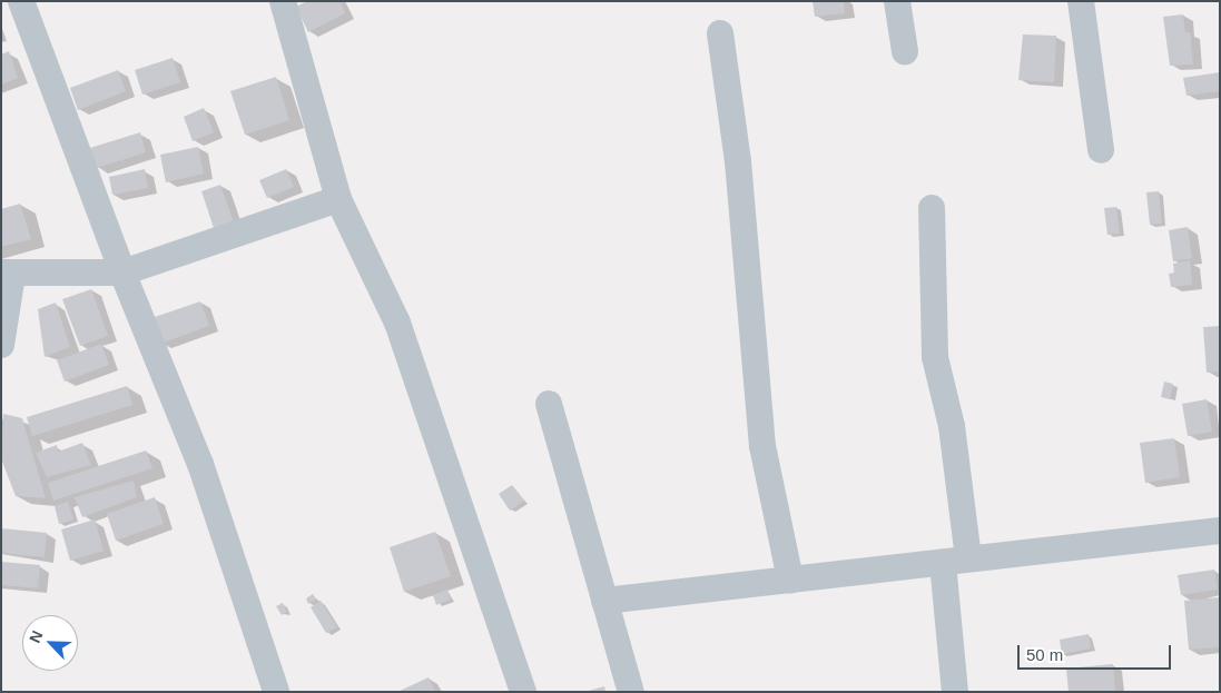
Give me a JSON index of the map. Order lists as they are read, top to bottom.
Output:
{
  "scale_bar": "50 m",
  "north": "top left"
}
